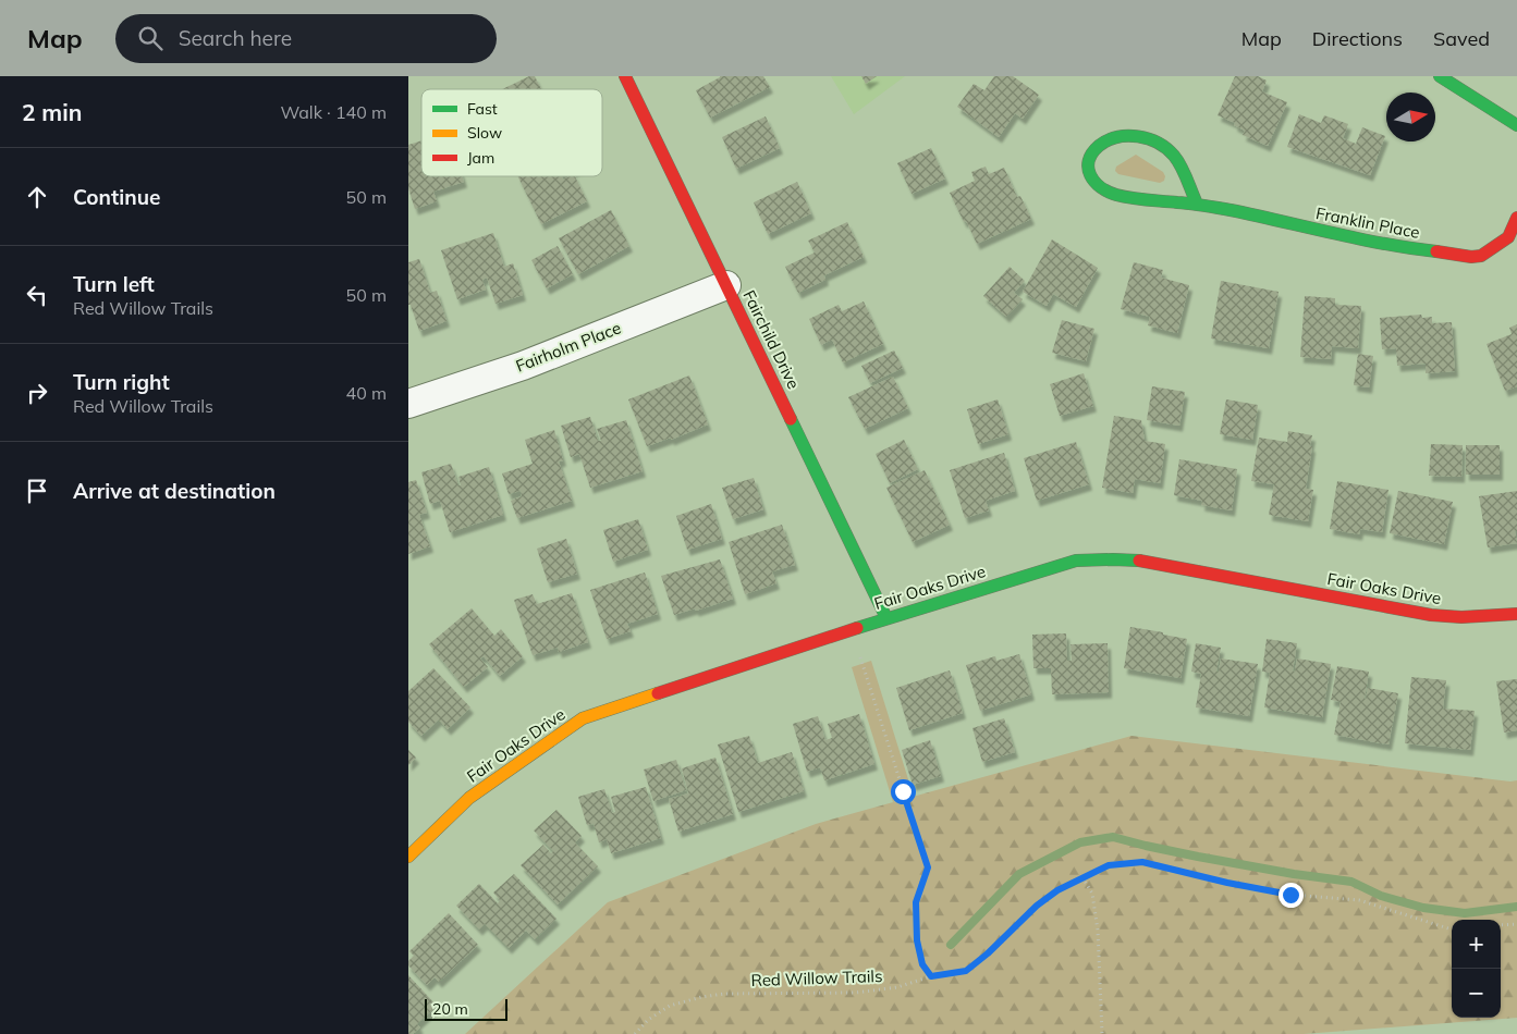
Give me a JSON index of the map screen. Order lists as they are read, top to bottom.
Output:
{
  "streets": {
    "street": [
      "Franklin Place",
      "Fairchild Drive",
      "Fairholm Place",
      "Fair Oaks Drive"
    ],
    "path": ["Red Willow Trails"]
  },
  "crossings": [
    ["Fairchild Drive", "Fairholm Place"],
    ["Fairchild Drive", "Fair Oaks Drive"]
  ],
  "legend": ["Fast", "Slow", "Jam"],
  "scale_bar": "20 m",
  "north": "right",
  "page": {
    "header": "Map",
    "search": "Search here",
    "nav": ["Map", "Directions", "Saved"],
    "heading": ["2 min", "Walk · 140 m"],
    "list": [
      ["Continue", "50 m"],
      ["Turn left", "Red Willow Trails", "50 m"],
      ["Turn right", "Red Willow Trails", "40 m"],
      "Arrive at destination"
    ],
    "map_buttons": ["+", "−"],
    "scale": "20 m"
  }
}
